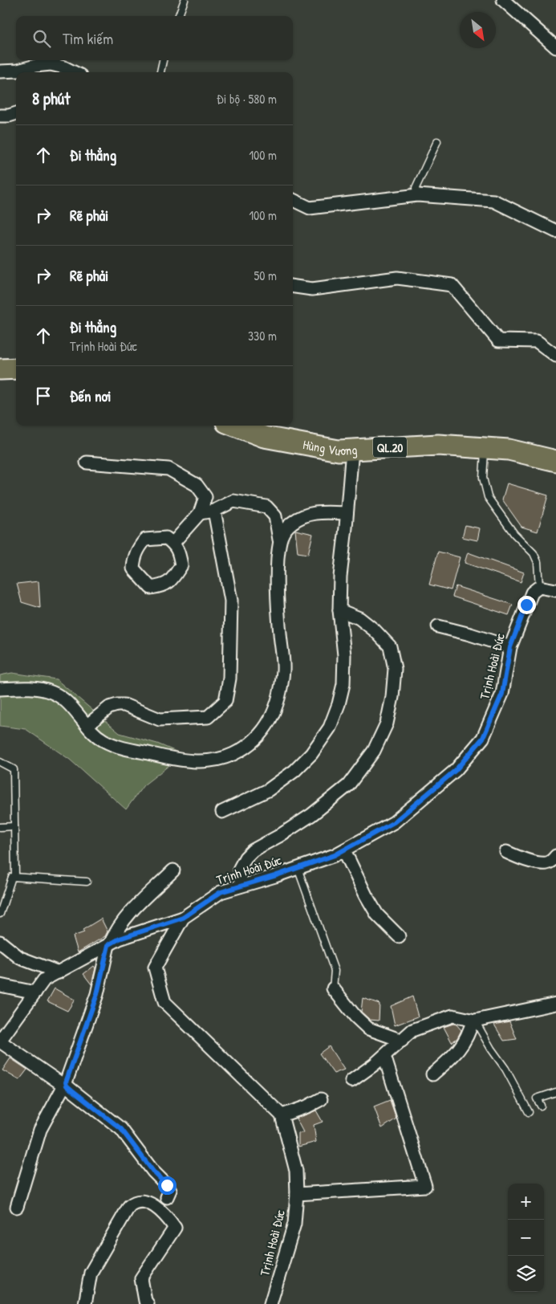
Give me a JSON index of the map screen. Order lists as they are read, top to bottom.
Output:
{
  "streets": {
    "highway": ["Hùng Vương", "QL.20"],
    "street": ["Trịnh Hoài Đức"]
  },
  "north": "bottom right",
  "page": {
    "search": "Tìm kiếm",
    "heading": ["8 phút", "Đi bộ · 580 m"],
    "list": [
      ["Đi thẳng", "100 m"],
      ["Rẽ phải", "100 m"],
      ["Rẽ phải", "50 m"],
      ["Đi thẳng", "Trịnh Hoài Đức", "330 m"],
      "Đến nơi"
    ],
    "map_buttons": ["+", "−"]
  }
}
